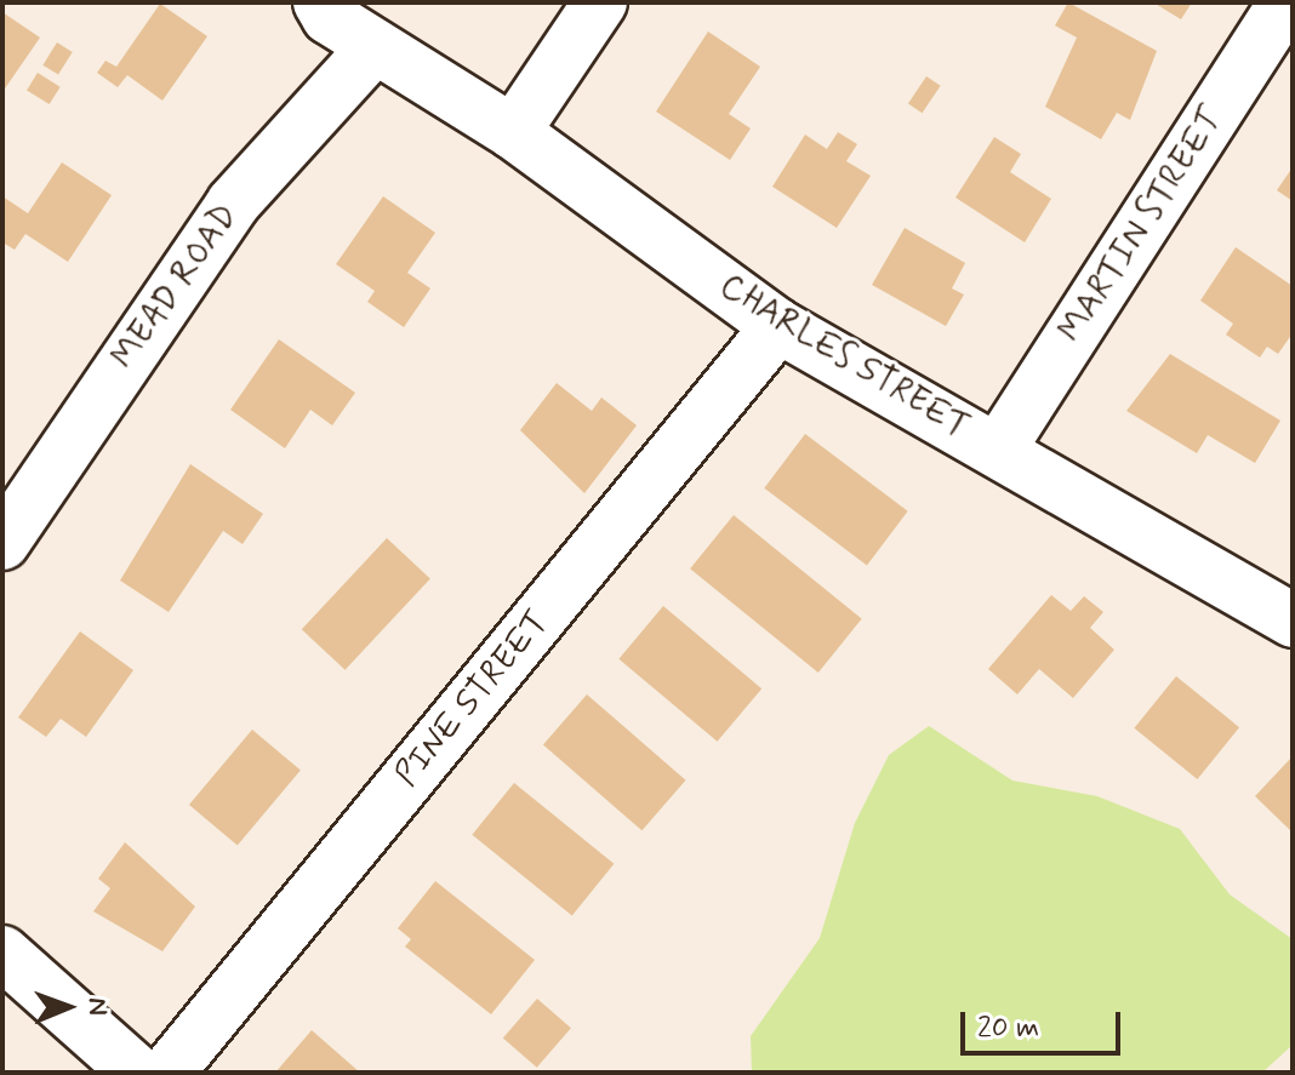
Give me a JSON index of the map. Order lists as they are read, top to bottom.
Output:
{
  "streets": {
    "street": [
      "MARTIN STREET",
      "MEAD ROAD",
      "CHARLES STREET",
      "PINE STREET"
    ]
  },
  "crossings": [
    ["MARTIN STREET", "CHARLES STREET"],
    ["MEAD ROAD", "CHARLES STREET"],
    ["CHARLES STREET", "PINE STREET"]
  ],
  "scale_bar": "20 m",
  "north": "right"
}
